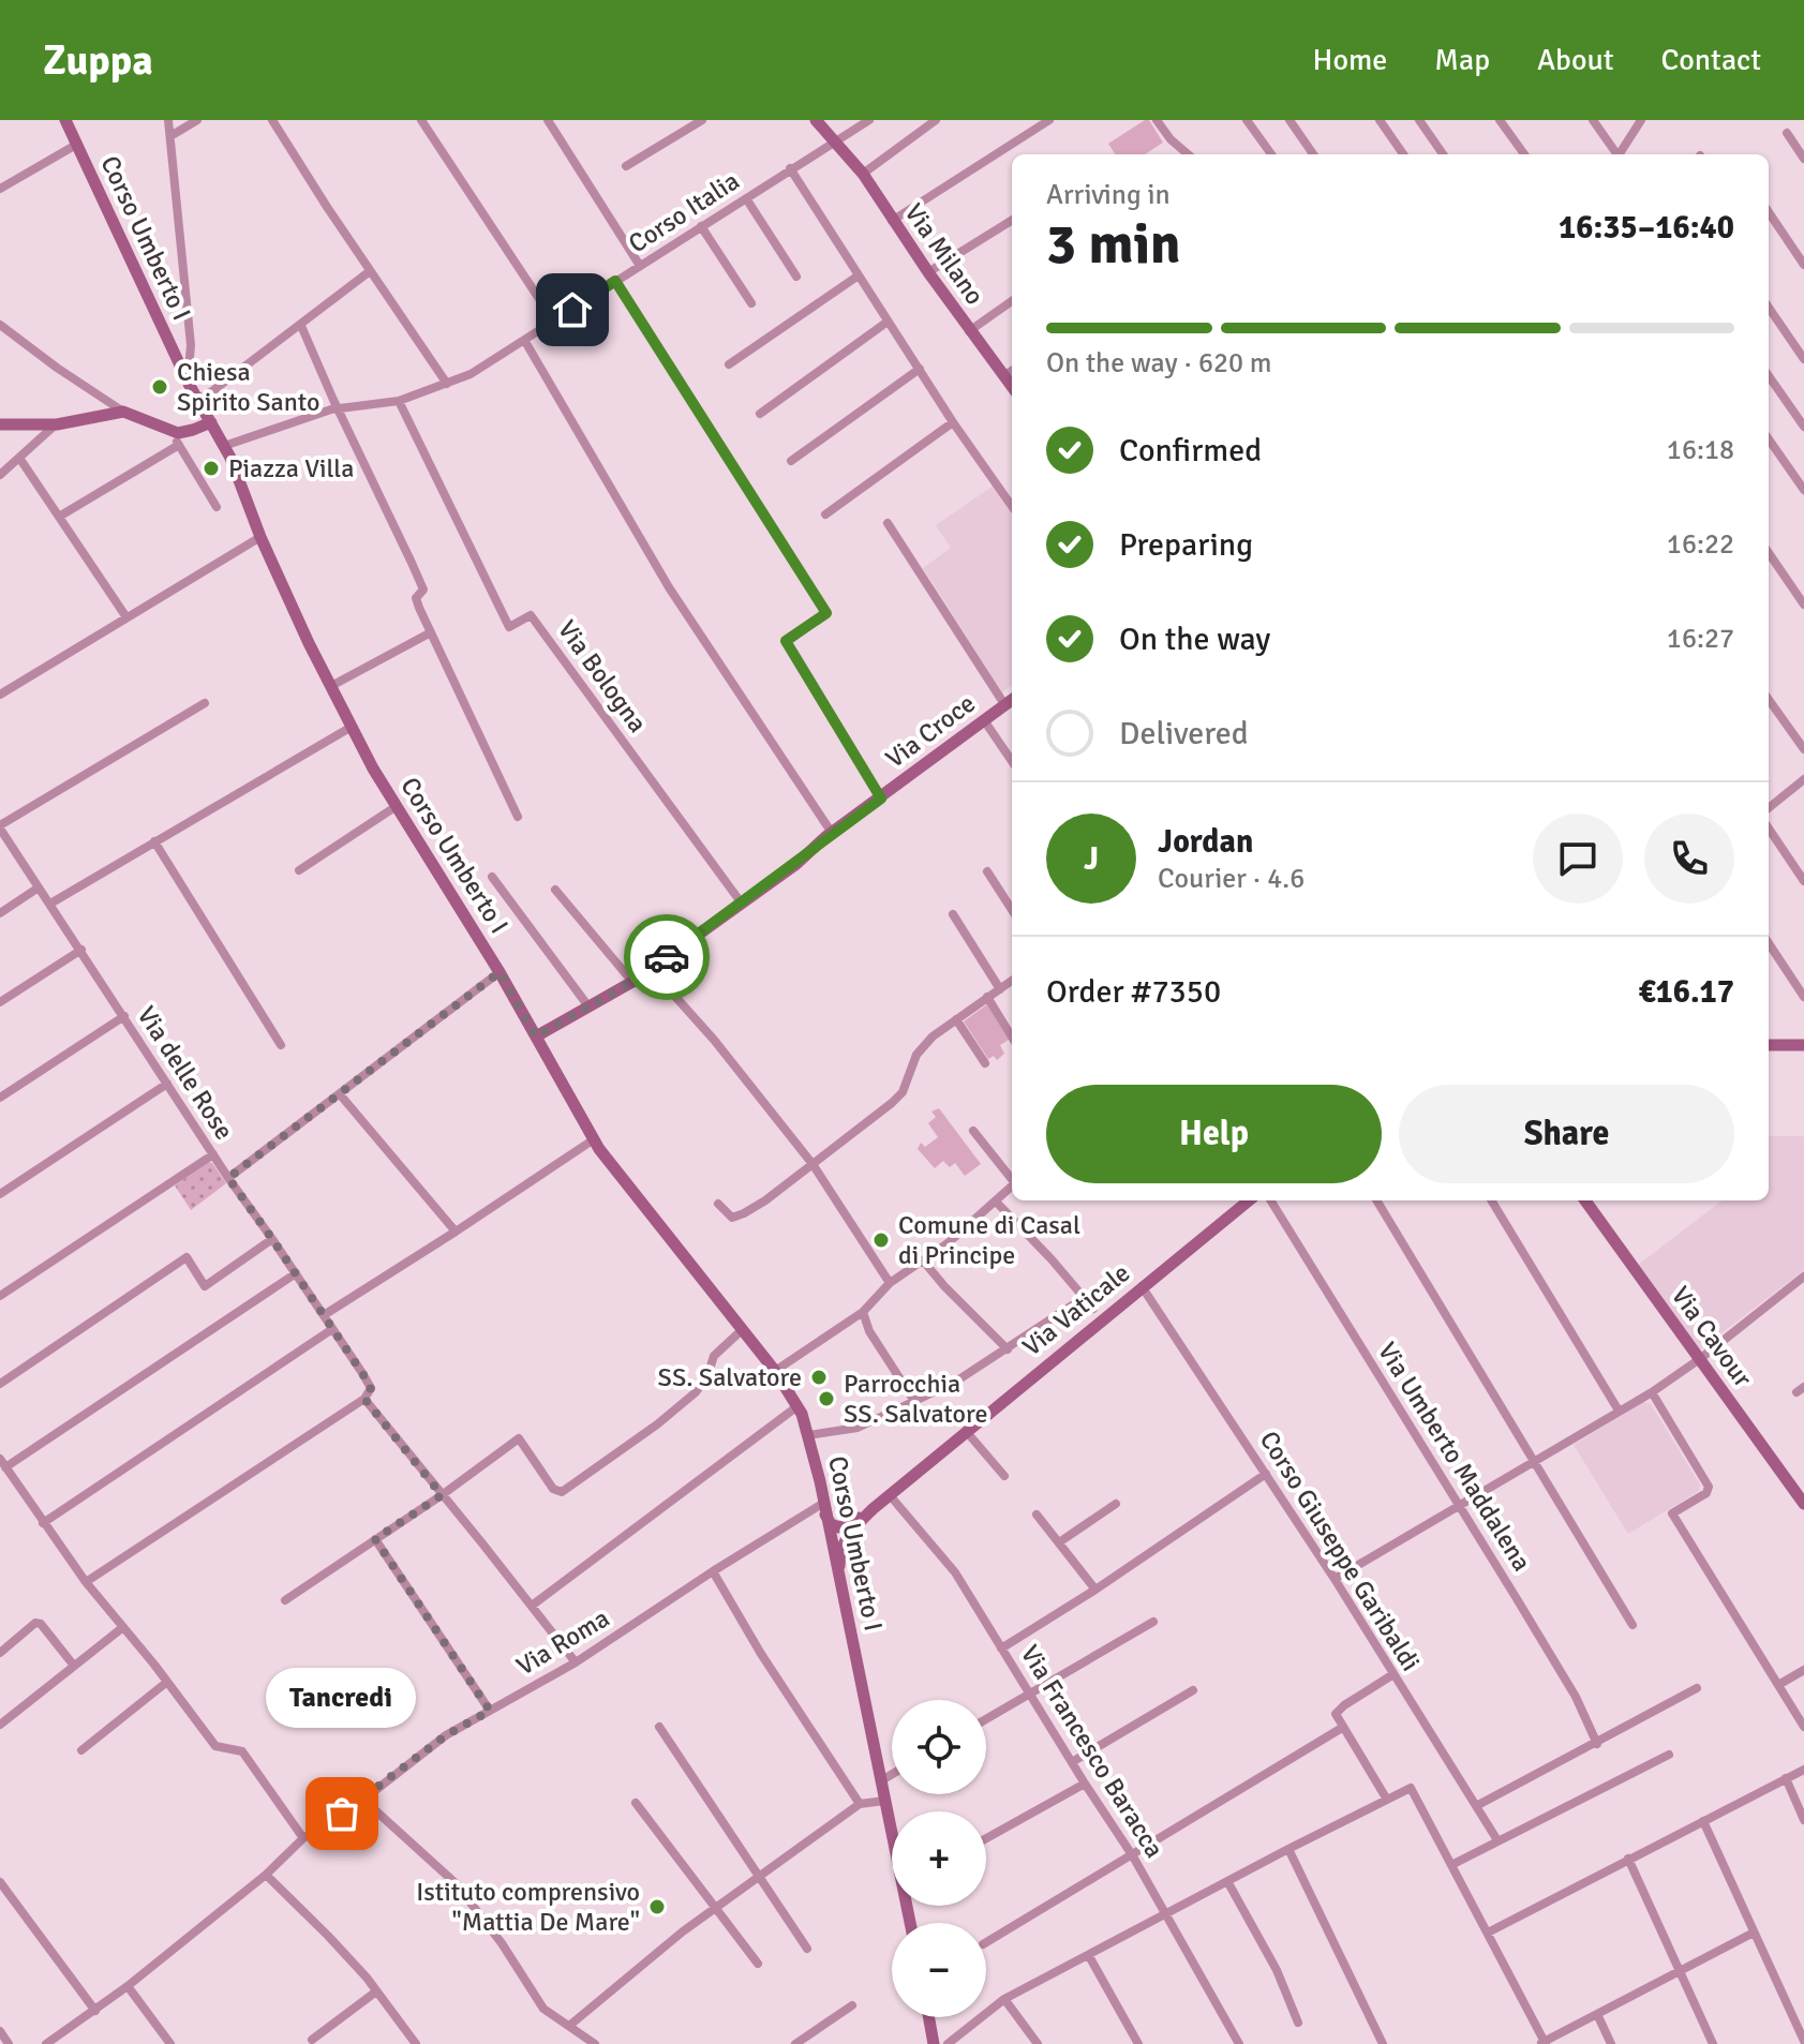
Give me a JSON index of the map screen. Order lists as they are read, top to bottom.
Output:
{
  "streets": {
    "street": [
      "Corso Italia",
      "Corso Umberto I",
      "Via Milano",
      "Via Bologna",
      "Via Croce",
      "Via delle Rose",
      "Via Vaticale",
      "Via Cavour",
      "Via Umberto Maddalena",
      "Corso Giuseppe Garibaldi",
      "Via Roma",
      "Via Francesco Baracca"
    ]
  },
  "crossings": [
    ["Corso Italia", "Corso Umberto I"],
    ["Corso Italia", "Via Milano"],
    ["Corso Italia", "Via Bologna"],
    ["Corso Umberto I", "Via Croce"],
    ["Corso Umberto I", "Via Vaticale"],
    ["Corso Umberto I", "Via Roma"],
    ["Via Bologna", "Via Croce"],
    ["Via delle Rose", "Via Roma"],
    ["Via Vaticale", "Corso Giuseppe Garibaldi"],
    ["Via Vaticale", "Via Roma"],
    ["Via Vaticale", "Via Francesco Baracca"]
  ],
  "places": [
    "Chiesa Spirito Santo",
    "Piazza Villa",
    "Comune di Casal di Principe",
    "SS. Salvatore",
    "Parrocchia SS. Salvatore",
    "Tancredi",
    "Istituto comprensivo \"Mattia De Mare\""
  ],
  "page": {
    "header": "Zuppa",
    "nav": [
      "Home",
      "Map",
      "About",
      "Contact"
    ],
    "heading": ["3 min", "Arriving in", "16:35–16:40"],
    "panel": [
      "Jordan",
      "Courier · 4.6",
      "Order #7350",
      "€16.17"
    ],
    "bar": "On the way · 620 m",
    "list": [
      ["Confirmed", "16:18"],
      ["Preparing", "16:22"],
      ["On the way", "16:27"],
      "Delivered"
    ],
    "round": "J",
    "buttons": ["Help", "Share"],
    "bubble": "Tancredi",
    "map_buttons": ["+", "−"]
  }
}
